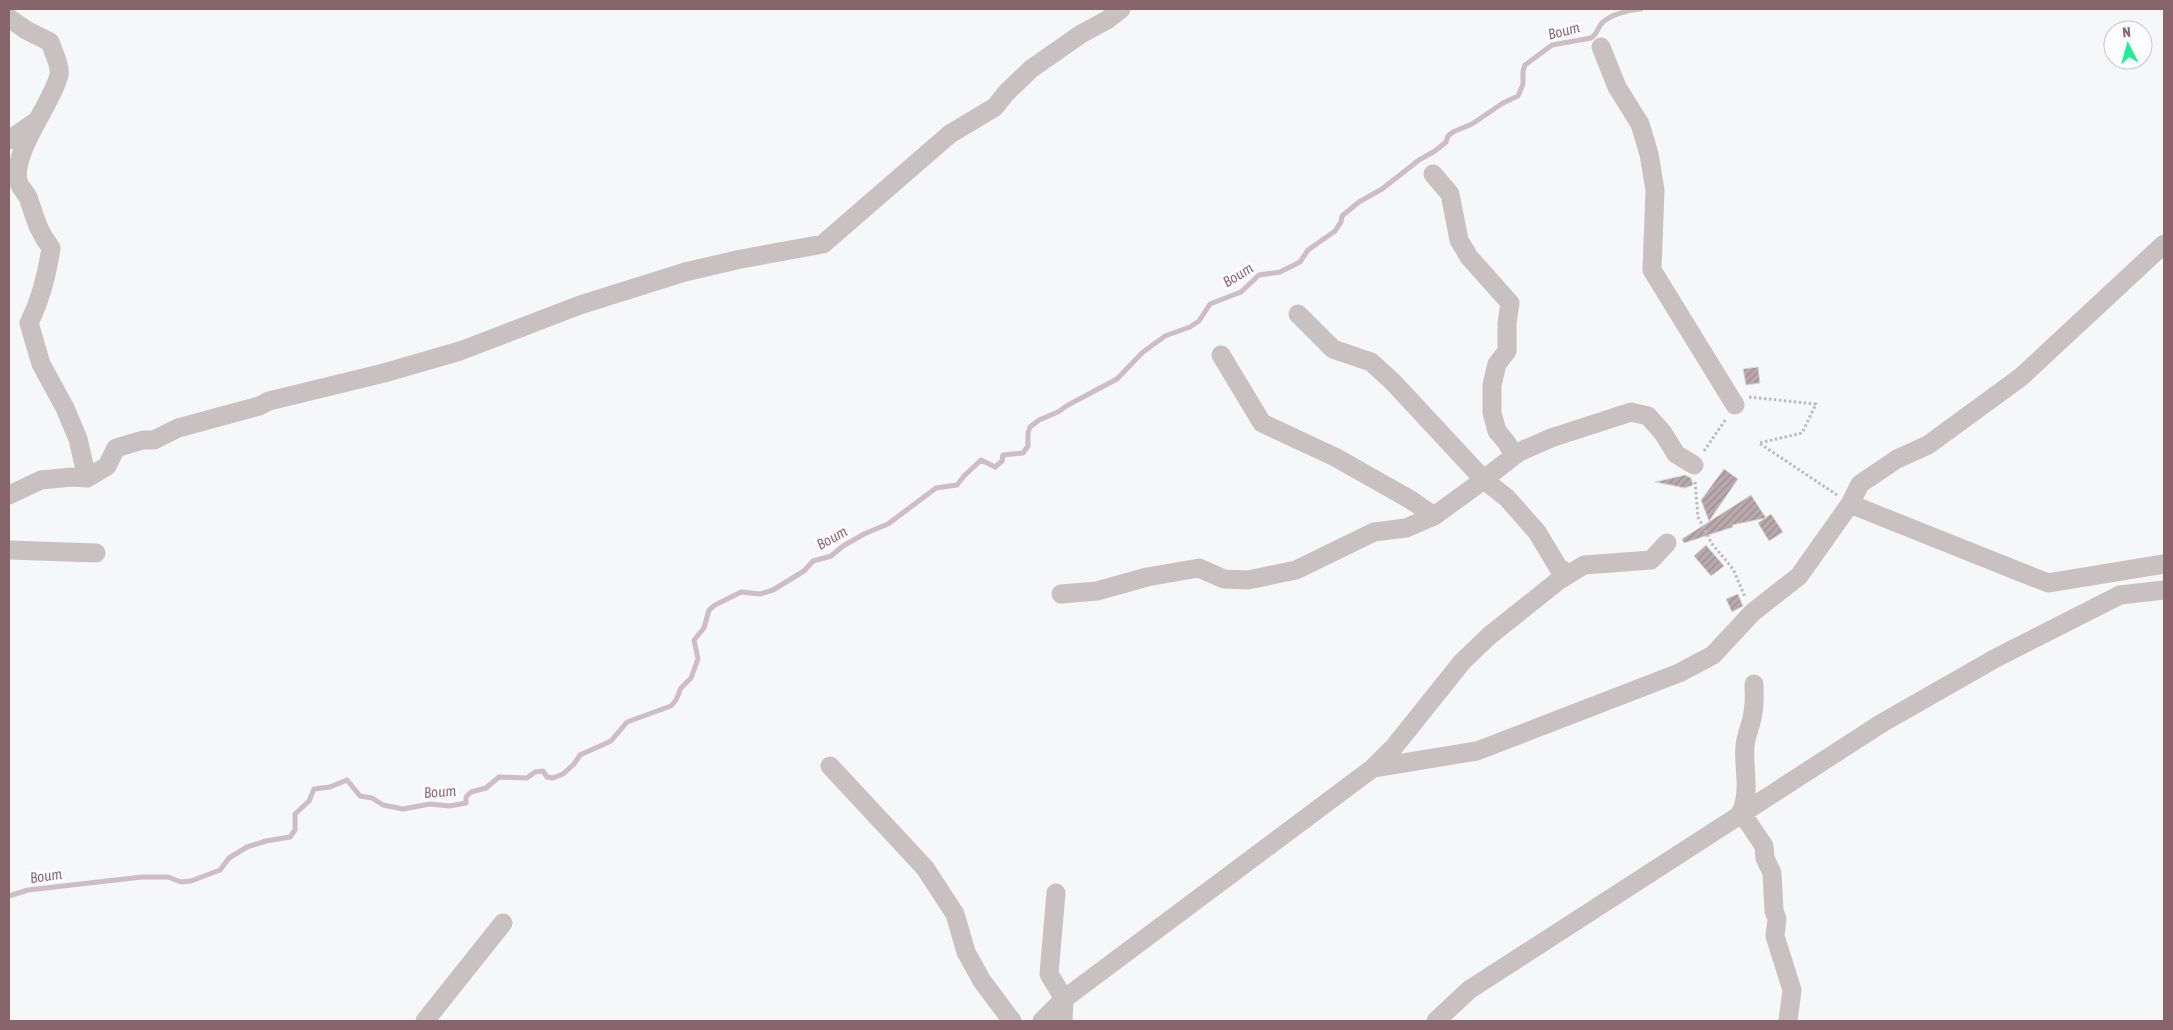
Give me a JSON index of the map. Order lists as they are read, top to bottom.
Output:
{
  "water": ["Boum"],
  "north": "top"
}
